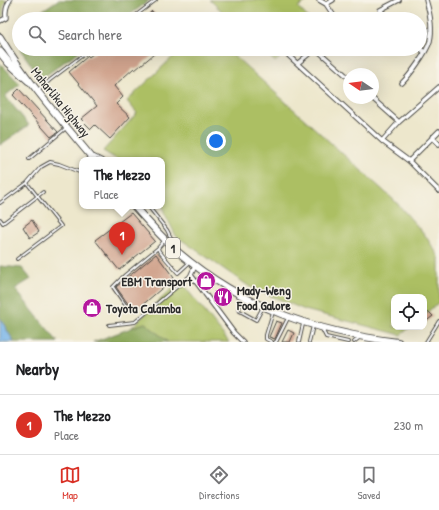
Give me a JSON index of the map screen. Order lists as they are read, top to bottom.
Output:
{
  "streets": {
    "highway": ["Maharlika Highway", "1"]
  },
  "places": {
    "shop": ["EBM Transport", "Toyota Calamba"],
    "restaurant": ["Mady–Weng Food Galore"]
  },
  "north": "left",
  "page": {
    "search": "Search here",
    "popup": ["The Mezzo", "Place"],
    "pins": "1",
    "heading": "Nearby",
    "list": [
      {
        "mark": "1",
        "name": "The Mezzo",
        "note": "Place",
        "value": "230 m"
      }
    ],
    "nav": ["Map", "Directions", "Saved"]
  }
}
